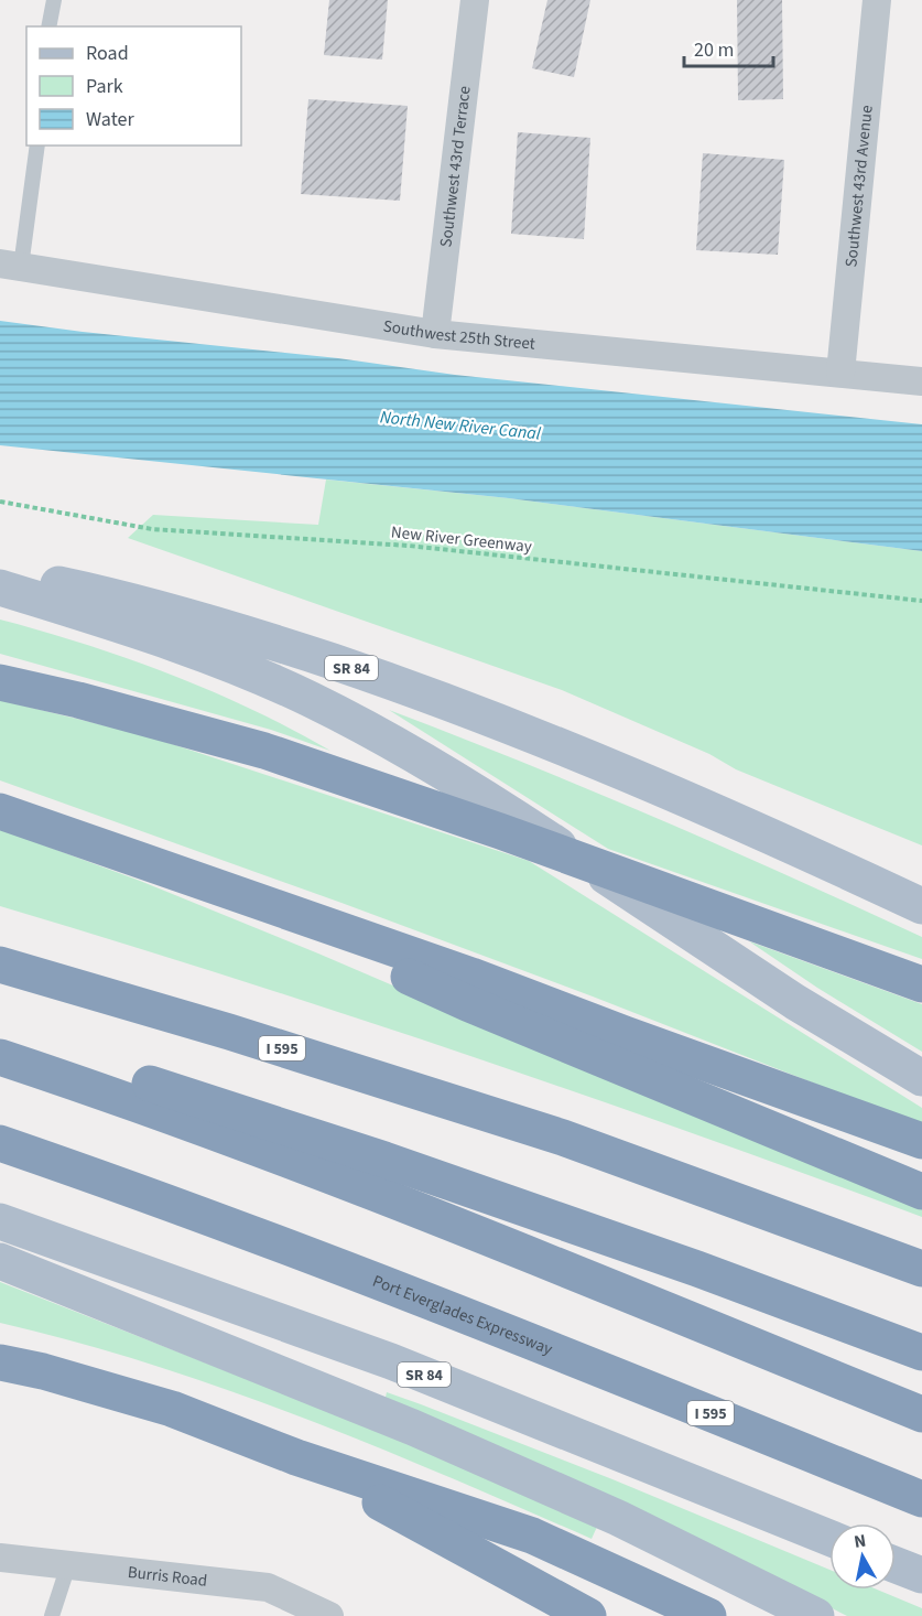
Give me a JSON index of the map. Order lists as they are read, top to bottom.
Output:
{
  "streets": {
    "highway": ["I 595", "Port Everglades Expressway"],
    "main road": ["SR 84"],
    "street": [
      "Southwest 43rd Terrace",
      "Southwest 43rd Avenue",
      "Southwest 25th Street",
      "Burris Road"
    ],
    "path": ["New River Greenway"]
  },
  "crossings": [
    ["Southwest 43rd Terrace", "Southwest 25th Street"],
    ["Southwest 43rd Avenue", "Southwest 25th Street"]
  ],
  "water": ["North New River Canal"],
  "legend": ["Road", "Park", "Water"],
  "scale_bar": "20 m",
  "north": "top"
}
